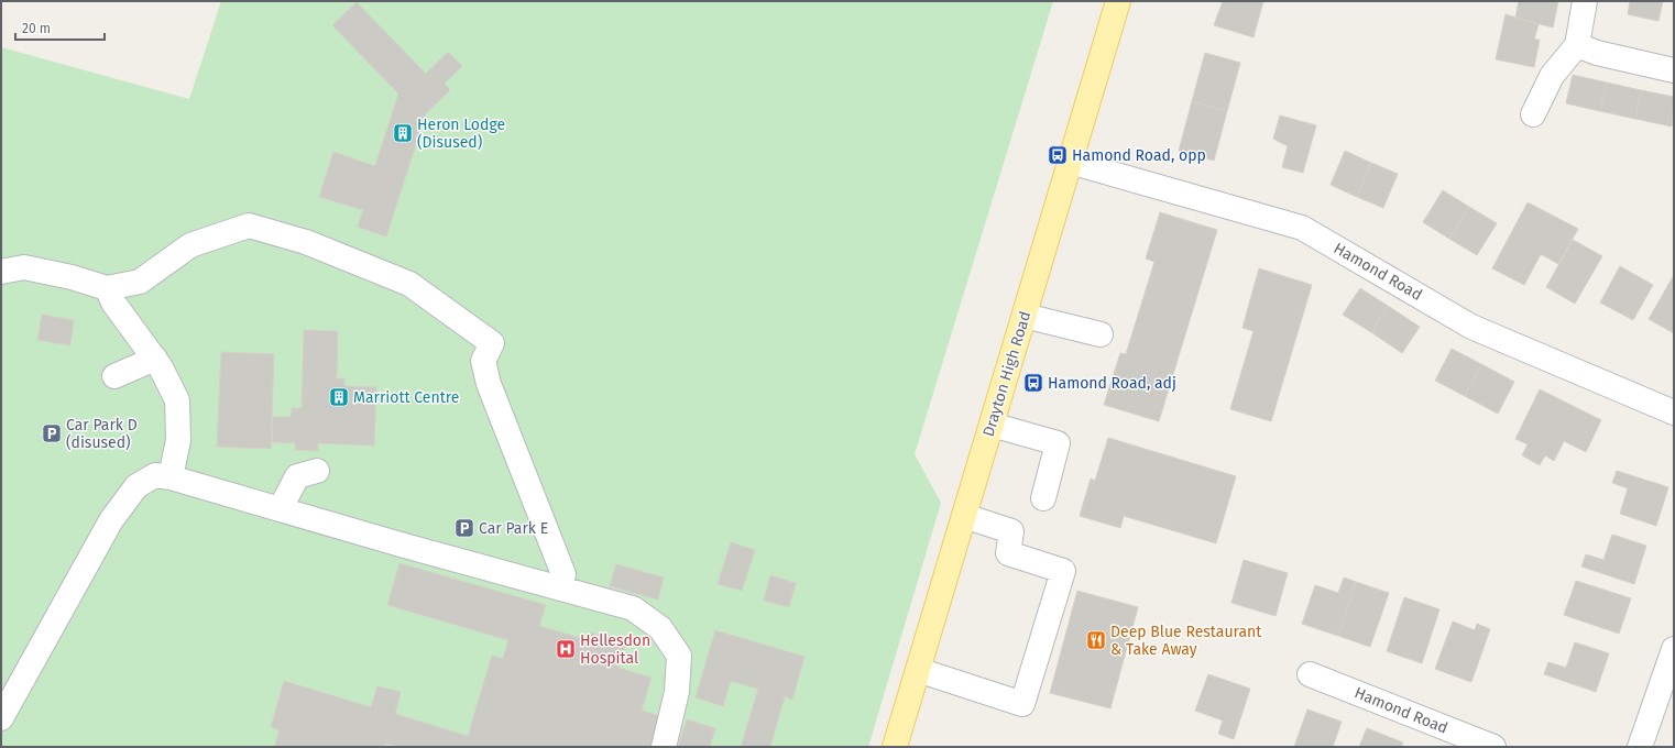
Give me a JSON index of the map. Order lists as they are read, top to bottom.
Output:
{
  "streets": {
    "main road": ["Drayton High Road"],
    "street": ["Hamond Road"]
  },
  "crossings": [
    ["Hamond Road", "Drayton High Road"]
  ],
  "places": {
    "building": ["Heron Lodge (Disused)", "Marriott Centre"],
    "bus stop": ["Hamond Road, opp", "Hamond Road, adj"],
    "parking": ["Car Park D (disused)", "Car Park E"],
    "restaurant": ["Deep Blue Restaurant & Take Away"],
    "hospital": ["Hellesdon Hospital"]
  },
  "scale_bar": "20 m"
}
